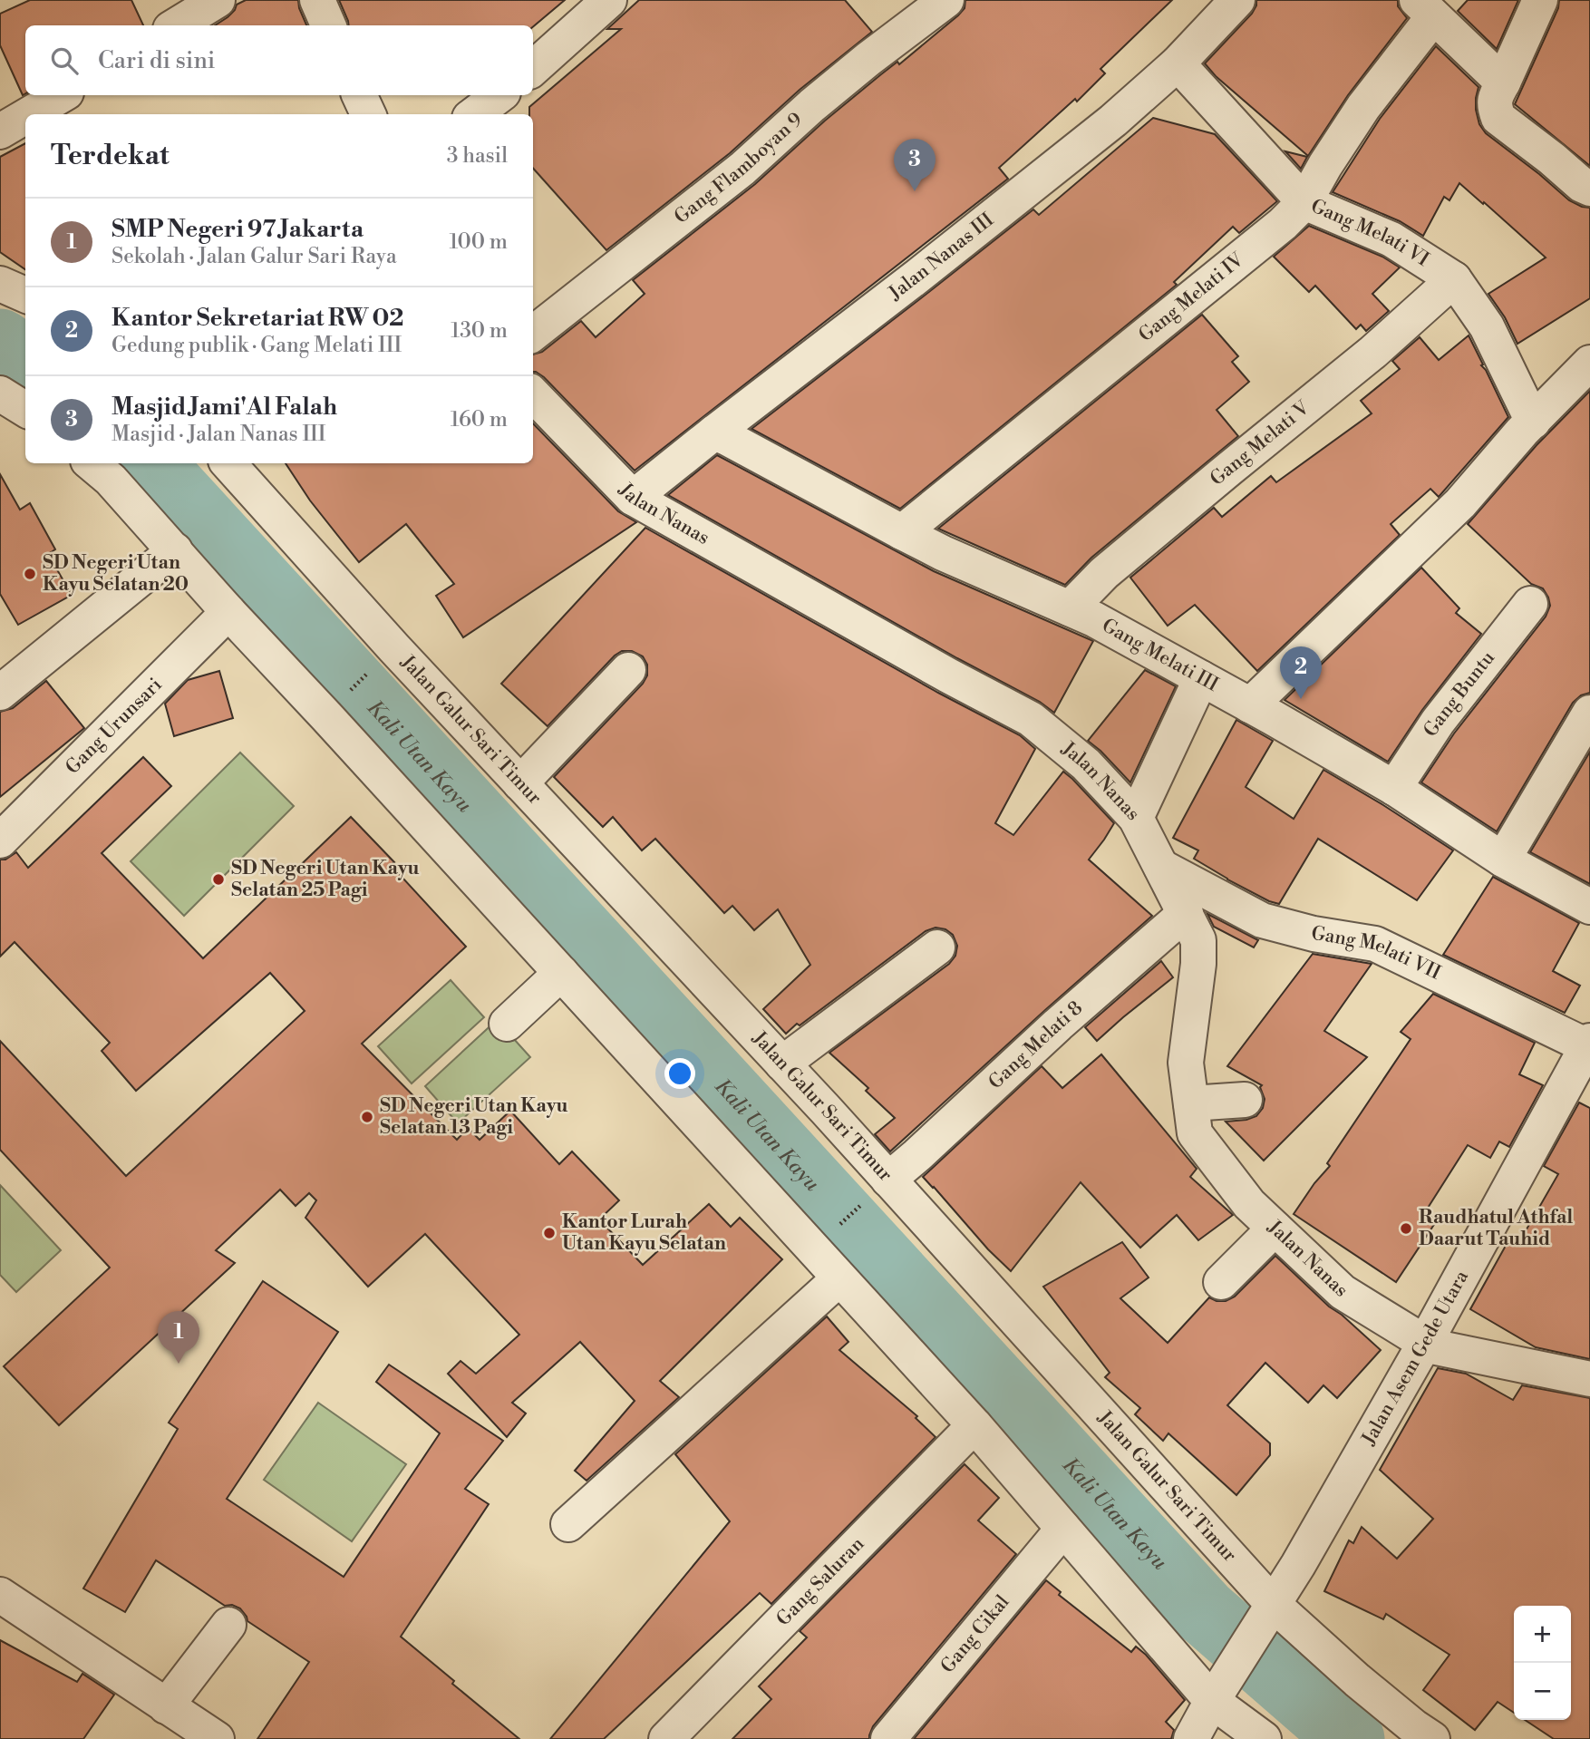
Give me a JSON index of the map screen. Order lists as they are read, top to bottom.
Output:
{
  "streets": {
    "street": [
      "Gang Flamboyan 9",
      "Gang Melati VI",
      "Jalan Nanas III",
      "Gang Melati IV",
      "Gang Melati V",
      "Jalan Nanas",
      "Gang Melati III",
      "Gang Buntu",
      "Gang Urunsari",
      "Jalan Galur Sari Timur",
      "Gang Melati VII",
      "Gang Melati 8",
      "Jalan Asem Gede Utara",
      "Gang Saluran",
      "Gang Cikal"
    ]
  },
  "crossings": [
    ["Gang Melati VI", "Jalan Nanas III"],
    ["Gang Melati VI", "Gang Melati IV"],
    ["Gang Melati VI", "Gang Melati V"],
    ["Jalan Nanas III", "Jalan Nanas"],
    ["Jalan Nanas III", "Gang Melati III"],
    ["Gang Melati IV", "Gang Melati III"],
    ["Gang Melati V", "Gang Melati III"],
    ["Jalan Nanas", "Gang Melati VII"],
    ["Jalan Nanas", "Gang Melati 8"],
    ["Jalan Nanas", "Jalan Asem Gede Utara"],
    ["Gang Melati III", "Gang Buntu"],
    ["Jalan Galur Sari Timur", "Gang Melati 8"],
    ["Jalan Galur Sari Timur", "Jalan Asem Gede Utara"],
    ["Gang Melati VII", "Jalan Asem Gede Utara"]
  ],
  "water": ["Kali Utan Kayu"],
  "places": [
    "SD Negeri Utan Kayu Selatan 20",
    "SD Negeri Utan Kayu Selatan 25 Pagi",
    "SD Negeri Utan Kayu Selatan 13 Pagi",
    "Raudhatul Athfal Daarut Tauhid",
    "Kantor Lurah Utan Kayu Selatan"
  ],
  "page": {
    "search": "Cari di sini",
    "heading": ["Terdekat", "3 hasil"],
    "pins": ["3", "2", "1"],
    "list": [
      {
        "mark": "1",
        "name": "SMP Negeri 97 Jakarta",
        "note": "Sekolah · Jalan Galur Sari Raya",
        "value": "100 m"
      },
      {
        "mark": "2",
        "name": "Kantor Sekretariat RW 02",
        "note": "Gedung publik · Gang Melati III",
        "value": "130 m"
      },
      {
        "mark": "3",
        "name": "Masjid Jami'Al Falah",
        "note": "Masjid · Jalan Nanas III",
        "value": "160 m"
      }
    ],
    "map_buttons": ["+", "−"]
  }
}
